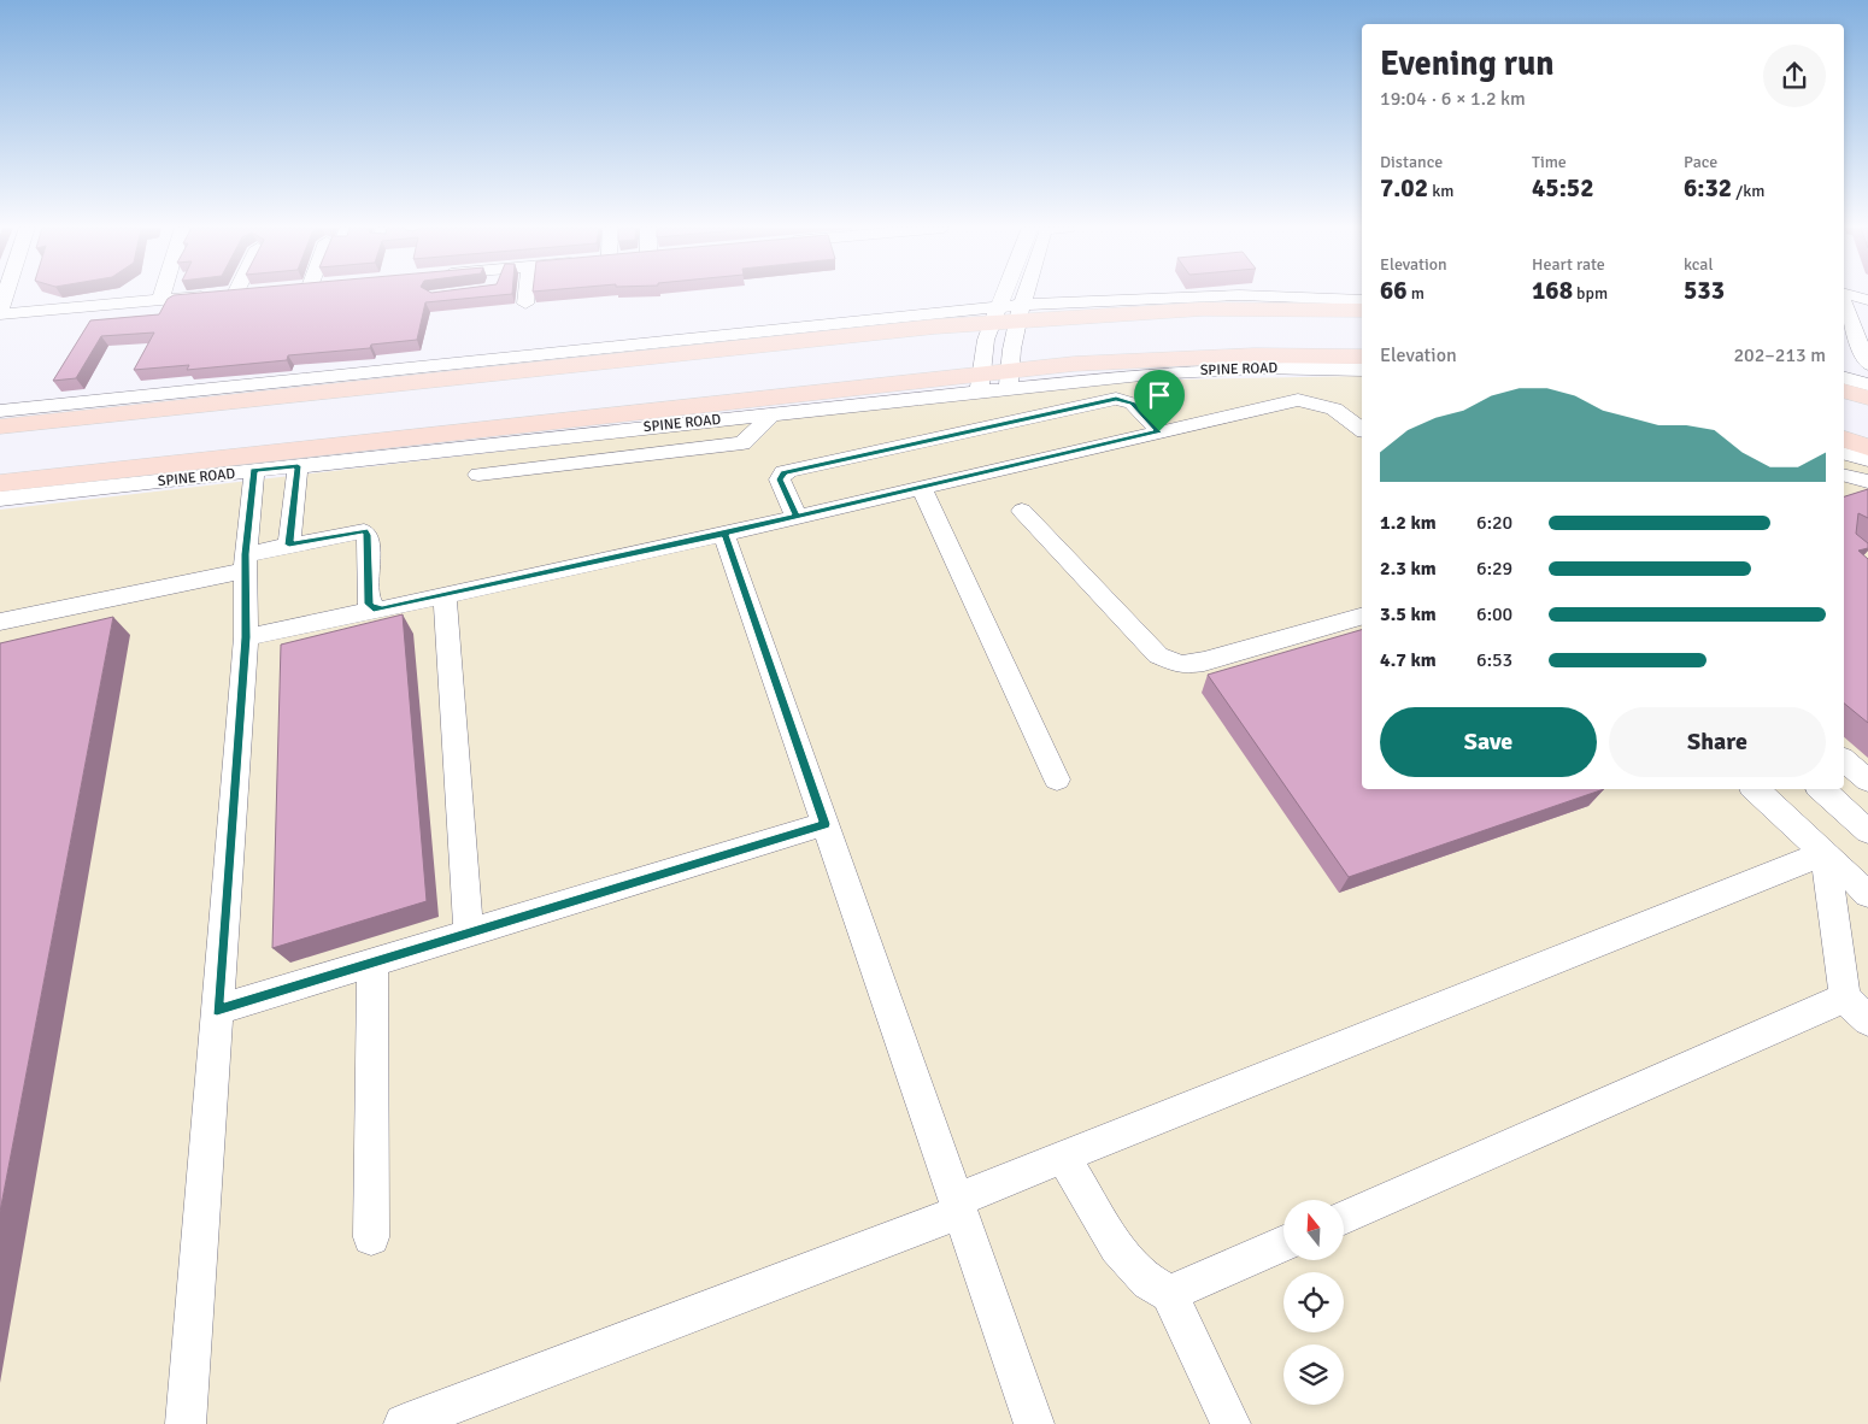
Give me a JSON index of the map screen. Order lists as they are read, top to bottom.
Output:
{
  "streets": {
    "main road": ["SPINE ROAD"]
  },
  "north": "top",
  "page": {
    "heading": ["Evening run", "19:04 · 6 × 1.2 km"],
    "stats": [
      ["Distance", "7.02 km"],
      ["Time", "45:52"],
      ["Pace", "6:32 /km"],
      ["Elevation", "66 m"],
      ["Heart rate", "168 bpm"],
      ["kcal", "533"]
    ],
    "chart": ["Elevation", "202–213 m"],
    "list": [
      {
        "name": "1.2 km",
        "note": "6:20"
      },
      {
        "name": "2.3 km",
        "note": "6:29"
      },
      {
        "name": "3.5 km",
        "note": "6:00"
      },
      {
        "name": "4.7 km",
        "note": "6:53"
      }
    ],
    "buttons": ["Save", "Share"]
  }
}
